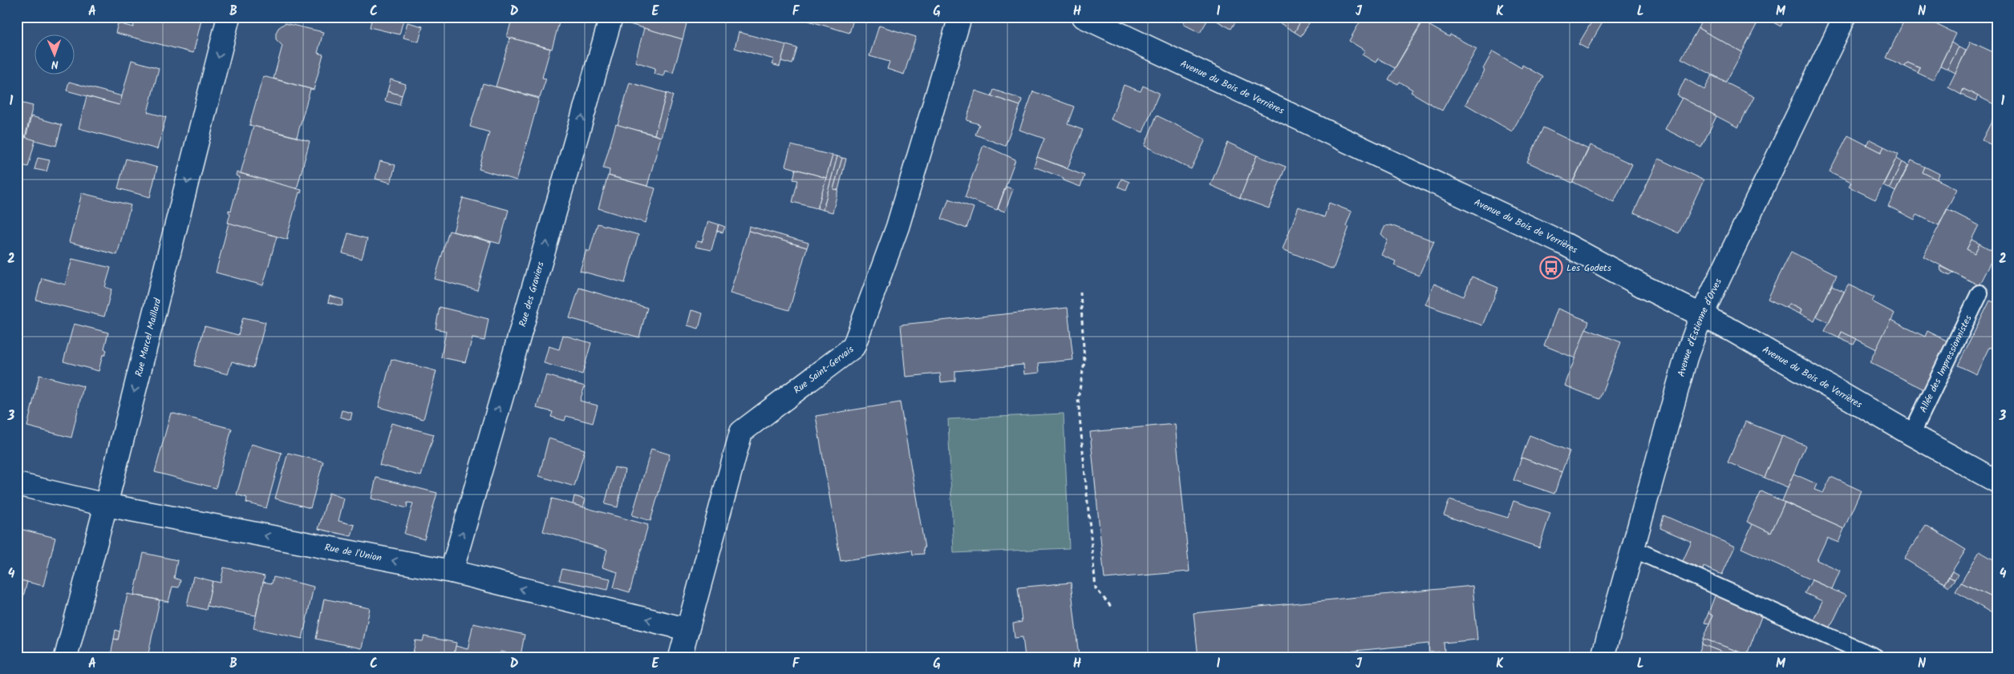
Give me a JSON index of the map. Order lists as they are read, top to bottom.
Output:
{
  "streets": {
    "street": [
      "Avenue du Bois de Verrières",
      "Rue des Graviers",
      "Avenue d'Estienne d'Orves",
      "Rue Marcel Maillard",
      "Rue Saint-Gervais",
      "Rue de l'Union"
    ],
    "lane": ["Allée des Impressionnistes"]
  },
  "crossings": [
    ["Avenue du Bois de Verrières", "Avenue d'Estienne d'Orves"],
    ["Avenue du Bois de Verrières", "Allée des Impressionnistes"],
    ["Rue des Graviers", "Rue de l'Union"],
    ["Rue Marcel Maillard", "Rue de l'Union"],
    ["Rue Saint-Gervais", "Rue de l'Union"]
  ],
  "one_way": ["Rue des Graviers", "Rue Marcel Maillard", "Rue de l'Union"],
  "places": {
    "bus stop": ["Les Godets"]
  },
  "north": "bottom",
  "grid": {
    "columns": [
      "A",
      "B",
      "C",
      "D",
      "E",
      "F",
      "G",
      "H",
      "I",
      "J",
      "K",
      "L",
      "M",
      "N"
    ],
    "rows": [
      "1",
      "2",
      "3",
      "4"
    ]
  }
}
